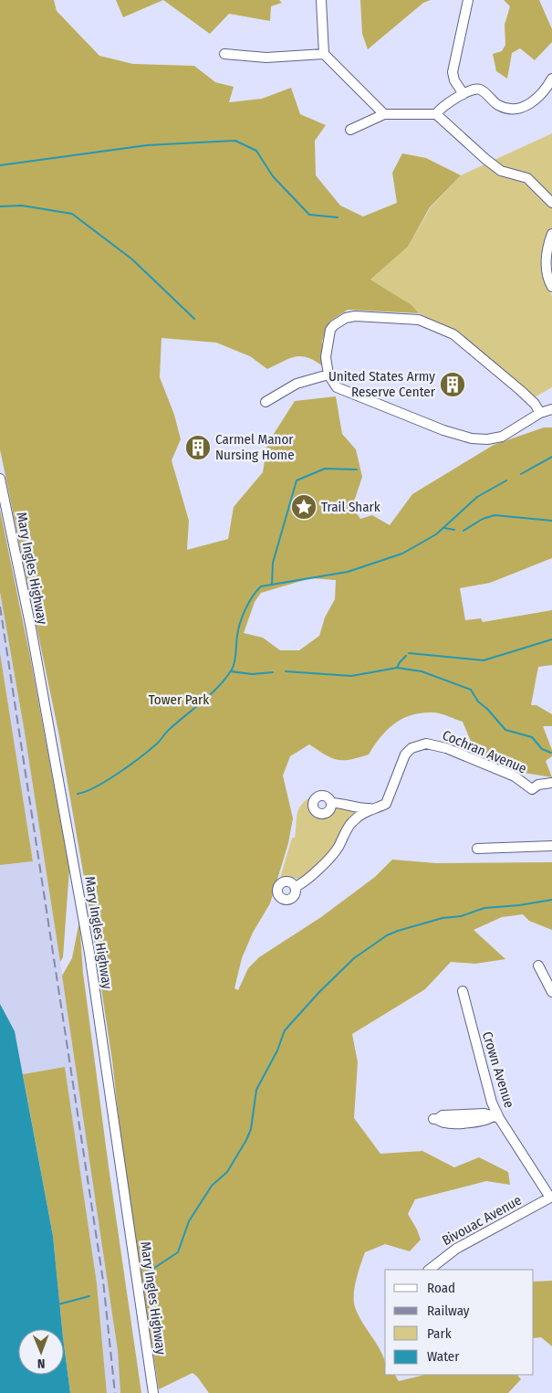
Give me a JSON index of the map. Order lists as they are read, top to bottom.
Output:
{
  "streets": {
    "street": [
      "Mary Ingles Highway",
      "Cochran Avenue",
      "Crown Avenue",
      "Bivouac Avenue"
    ]
  },
  "crossings": [
    ["Crown Avenue", "Bivouac Avenue"]
  ],
  "parks": ["Tower Park"],
  "places": {
    "building": ["United States Army Reserve Center", "Carmel Manor Nursing Home"],
    "place": ["Trail Shark"]
  },
  "legend": [
    "Road",
    "Railway",
    "Park",
    "Water"
  ],
  "north": "bottom"
}
